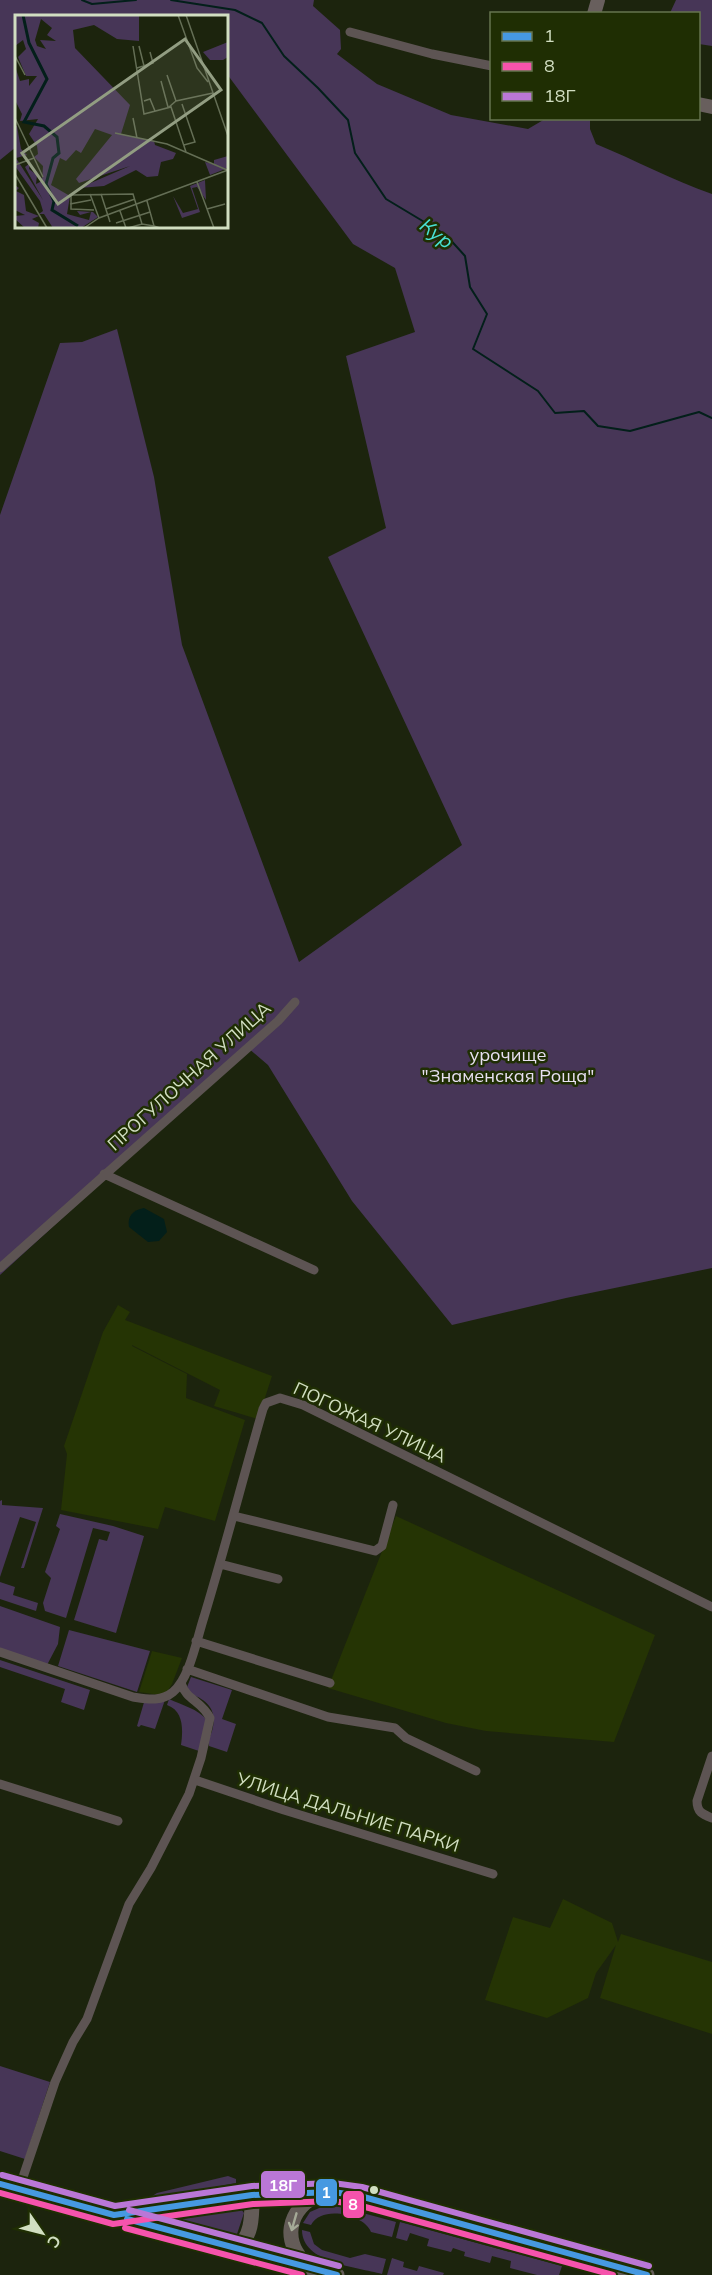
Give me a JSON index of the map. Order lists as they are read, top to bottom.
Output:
{
  "streets": {
    "street": ["ПРОГУЛОЧНАЯ УЛИЦА", "ПОГОЖАЯ УЛИЦА", "УЛИЦА ДАЛЬНИЕ ПАРКИ"]
  },
  "water": ["Кур"],
  "parks": ["урочище \"Знаменская Роща\""],
  "lines": ["transit line 18Г", "transit line 1", "transit line 8"],
  "legend": ["1", "8", "18Г"],
  "north": "bottom right"
}
